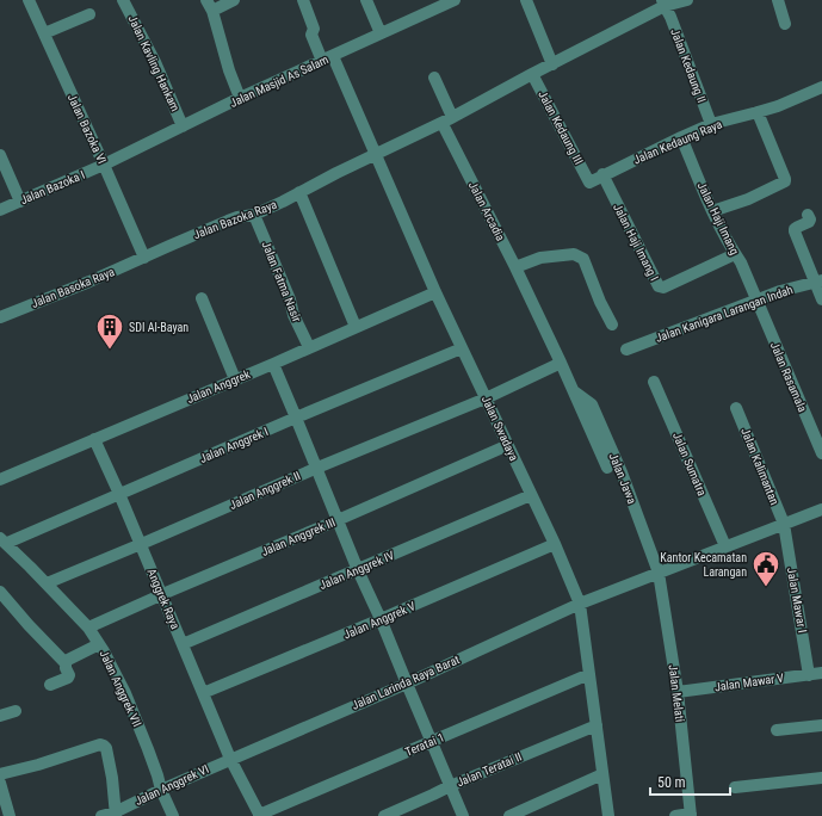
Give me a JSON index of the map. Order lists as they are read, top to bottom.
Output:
{
  "streets": {
    "street": [
      "Jalan Kavling Hankam",
      "Jalan Kedaung II",
      "Jalan Masjid As Salam",
      "Jalan Kedaung III",
      "Jalan Bazoka VI",
      "Jalan Kedaung Raya",
      "Jalan Bazoka I",
      "Jalan Arcadia",
      "Jalan Haji Imang",
      "Jalan Bazoka Raya",
      "Jalan Haji Imang I",
      "Jalan Fatma Nasir",
      "Jalan Basoka Raya",
      "Jalan Kanigara Larangan Indah",
      "Jalan Rasamala",
      "Jalan Anggrek",
      "Jalan Swadaya",
      "Jalan Anggrek I",
      "Jalan Sumatra",
      "Jalan Kalimantan",
      "Jalan Jawa",
      "Jalan Anggrek II",
      "Jalan Anggrek III",
      "Jalan Anggrek IV",
      "Anggrek Raya",
      "Jalan Mawar I",
      "Jalan Anggrek V",
      "Jalan Larinda Raya Barat",
      "Jalan Mawar V",
      "Jalan Anggrek VII",
      "Jalan Melati",
      "Teratai 1",
      "Jalan Teratai II",
      "Jalan Anggrek VI"
    ]
  },
  "crossings": [
    ["Jalan Kavling Hankam", "Jalan Masjid As Salam"],
    ["Jalan Kedaung II", "Jalan Kedaung Raya"],
    ["Jalan Masjid As Salam", "Jalan Bazoka VI"],
    ["Jalan Masjid As Salam", "Jalan Bazoka I"],
    ["Jalan Masjid As Salam", "Jalan Swadaya"],
    ["Jalan Kedaung III", "Jalan Kedaung Raya"],
    ["Jalan Bazoka VI", "Jalan Bazoka I"],
    ["Jalan Bazoka VI", "Jalan Bazoka Raya"],
    ["Jalan Bazoka VI", "Jalan Basoka Raya"],
    ["Jalan Kedaung Raya", "Jalan Haji Imang"],
    ["Jalan Kedaung Raya", "Jalan Haji Imang I"],
    ["Jalan Arcadia", "Jalan Jawa"],
    ["Jalan Haji Imang", "Jalan Haji Imang I"],
    ["Jalan Haji Imang", "Jalan Kanigara Larangan Indah"],
    ["Jalan Haji Imang", "Jalan Rasamala"],
    ["Jalan Bazoka Raya", "Jalan Fatma Nasir"],
    ["Jalan Bazoka Raya", "Jalan Basoka Raya"],
    ["Jalan Bazoka Raya", "Jalan Swadaya"],
    ["Jalan Fatma Nasir", "Jalan Anggrek"],
    ["Jalan Kanigara Larangan Indah", "Jalan Rasamala"],
    ["Jalan Anggrek", "Jalan Swadaya"],
    ["Jalan Anggrek", "Anggrek Raya"],
    ["Jalan Swadaya", "Jalan Anggrek I"],
    ["Jalan Swadaya", "Jalan Anggrek II"],
    ["Jalan Swadaya", "Jalan Anggrek III"],
    ["Jalan Swadaya", "Jalan Anggrek IV"],
    ["Jalan Swadaya", "Jalan Anggrek V"],
    ["Jalan Swadaya", "Jalan Larinda Raya Barat"],
    ["Jalan Swadaya", "Teratai 1"],
    ["Jalan Swadaya", "Jalan Teratai II"],
    ["Jalan Anggrek I", "Anggrek Raya"],
    ["Jalan Anggrek I", "Jalan Anggrek VII"],
    ["Jalan Sumatra", "Jalan Larinda Raya Barat"],
    ["Jalan Kalimantan", "Jalan Mawar I"],
    ["Jalan Kalimantan", "Jalan Larinda Raya Barat"],
    ["Jalan Jawa", "Jalan Larinda Raya Barat"],
    ["Jalan Jawa", "Jalan Melati"],
    ["Jalan Anggrek II", "Anggrek Raya"],
    ["Jalan Anggrek II", "Jalan Anggrek VII"],
    ["Jalan Anggrek III", "Anggrek Raya"],
    ["Jalan Anggrek III", "Jalan Anggrek VII"],
    ["Jalan Anggrek IV", "Anggrek Raya"],
    ["Anggrek Raya", "Jalan Anggrek V"],
    ["Anggrek Raya", "Jalan Larinda Raya Barat"],
    ["Anggrek Raya", "Teratai 1"],
    ["Anggrek Raya", "Jalan Anggrek VI"],
    ["Jalan Mawar I", "Jalan Larinda Raya Barat"],
    ["Jalan Mawar I", "Jalan Mawar V"],
    ["Jalan Larinda Raya Barat", "Jalan Melati"],
    ["Jalan Larinda Raya Barat", "Jalan Anggrek VI"],
    ["Jalan Mawar V", "Jalan Melati"],
    ["Jalan Anggrek VII", "Jalan Anggrek VI"]
  ],
  "places": {
    "building": ["SDI Al-Bayan"],
    "public building": ["Kantor Kecamatan Larangan"]
  },
  "scale_bar": "50 m"
}
